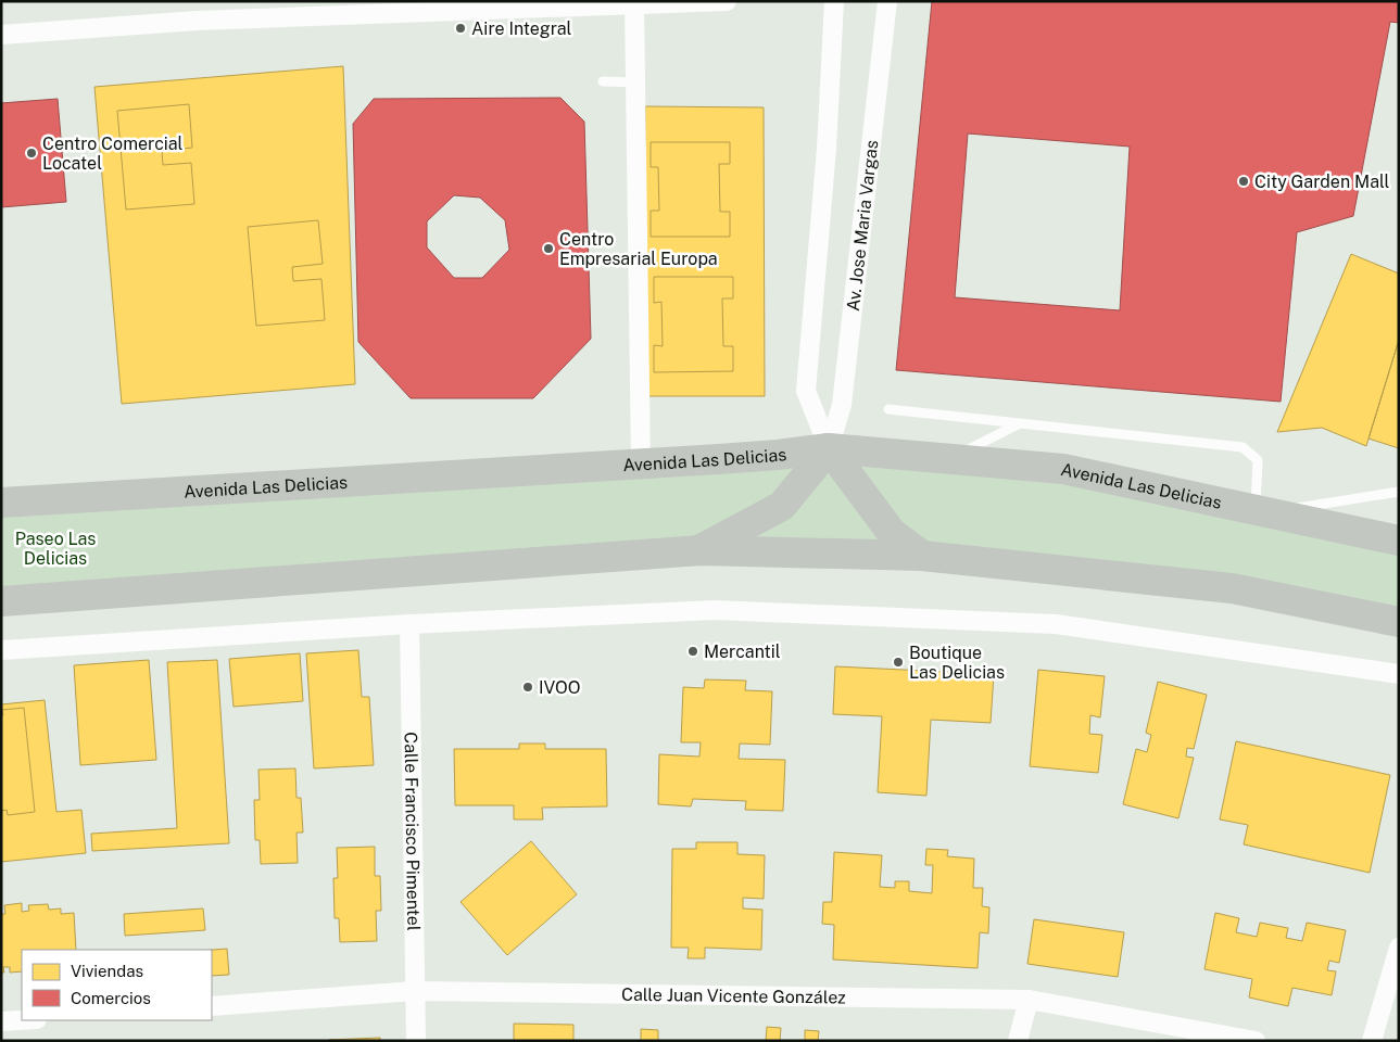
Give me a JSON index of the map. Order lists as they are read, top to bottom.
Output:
{
  "streets": {
    "main road": ["Avenida Las Delicias"],
    "street": ["Av. Jose Maria Vargas", "Calle Francisco Pimentel", "Calle Juan Vicente González"]
  },
  "crossings": [
    ["Av. Jose Maria Vargas", "Avenida Las Delicias"],
    ["Calle Francisco Pimentel", "Calle Juan Vicente González"]
  ],
  "parks": ["Paseo Las Delicias"],
  "places": [
    "Aire Integral",
    "Centro Comercial Locatel",
    "City Garden Mall",
    "Centro Empresarial Europa",
    "Mercantil",
    "Boutique Las Delicias",
    "IVOO"
  ],
  "legend": ["Viviendas", "Comercios"]
}
